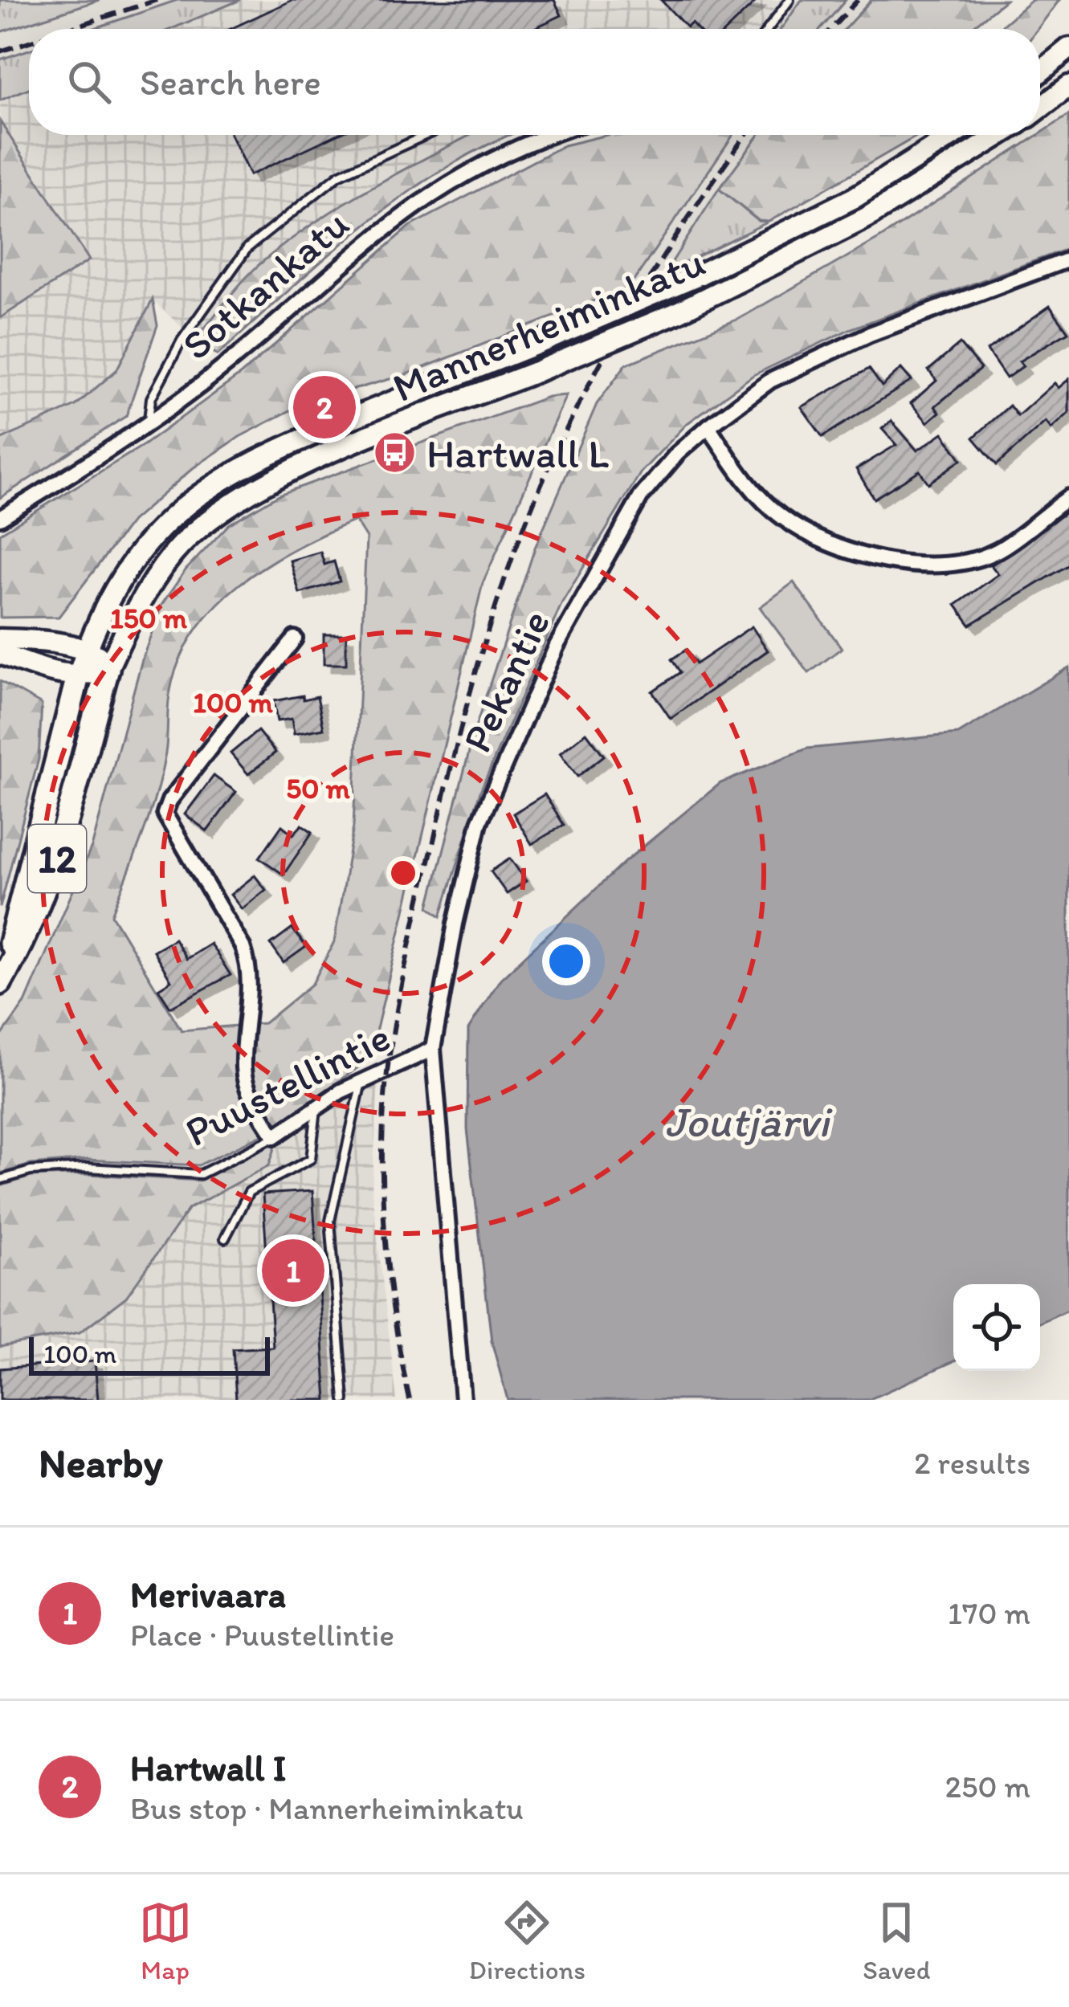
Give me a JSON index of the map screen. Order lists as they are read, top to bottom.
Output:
{
  "streets": {
    "highway": ["12"],
    "main road": ["Mannerheiminkatu"],
    "street": ["Sotkankatu", "Pekantie", "Puustellintie"]
  },
  "crossings": [
    ["Mannerheiminkatu", "12"],
    ["Pekantie", "Puustellintie"]
  ],
  "water": ["Joutjärvi"],
  "places": {
    "bus stop": ["Hartwall L"]
  },
  "scale_bar": "100 m",
  "page": {
    "search": "Search here",
    "pins": ["2", "1"],
    "scale": "100 m",
    "heading": ["Nearby", "2 results"],
    "list": [
      {
        "mark": "1",
        "name": "Merivaara",
        "note": "Place · Puustellintie",
        "value": "170 m"
      },
      {
        "mark": "2",
        "name": "Hartwall I",
        "note": "Bus stop · Mannerheiminkatu",
        "value": "250 m"
      }
    ],
    "nav": ["Map", "Directions", "Saved"]
  },
  "rings": ["150 m", "100 m", "50 m"]
}
